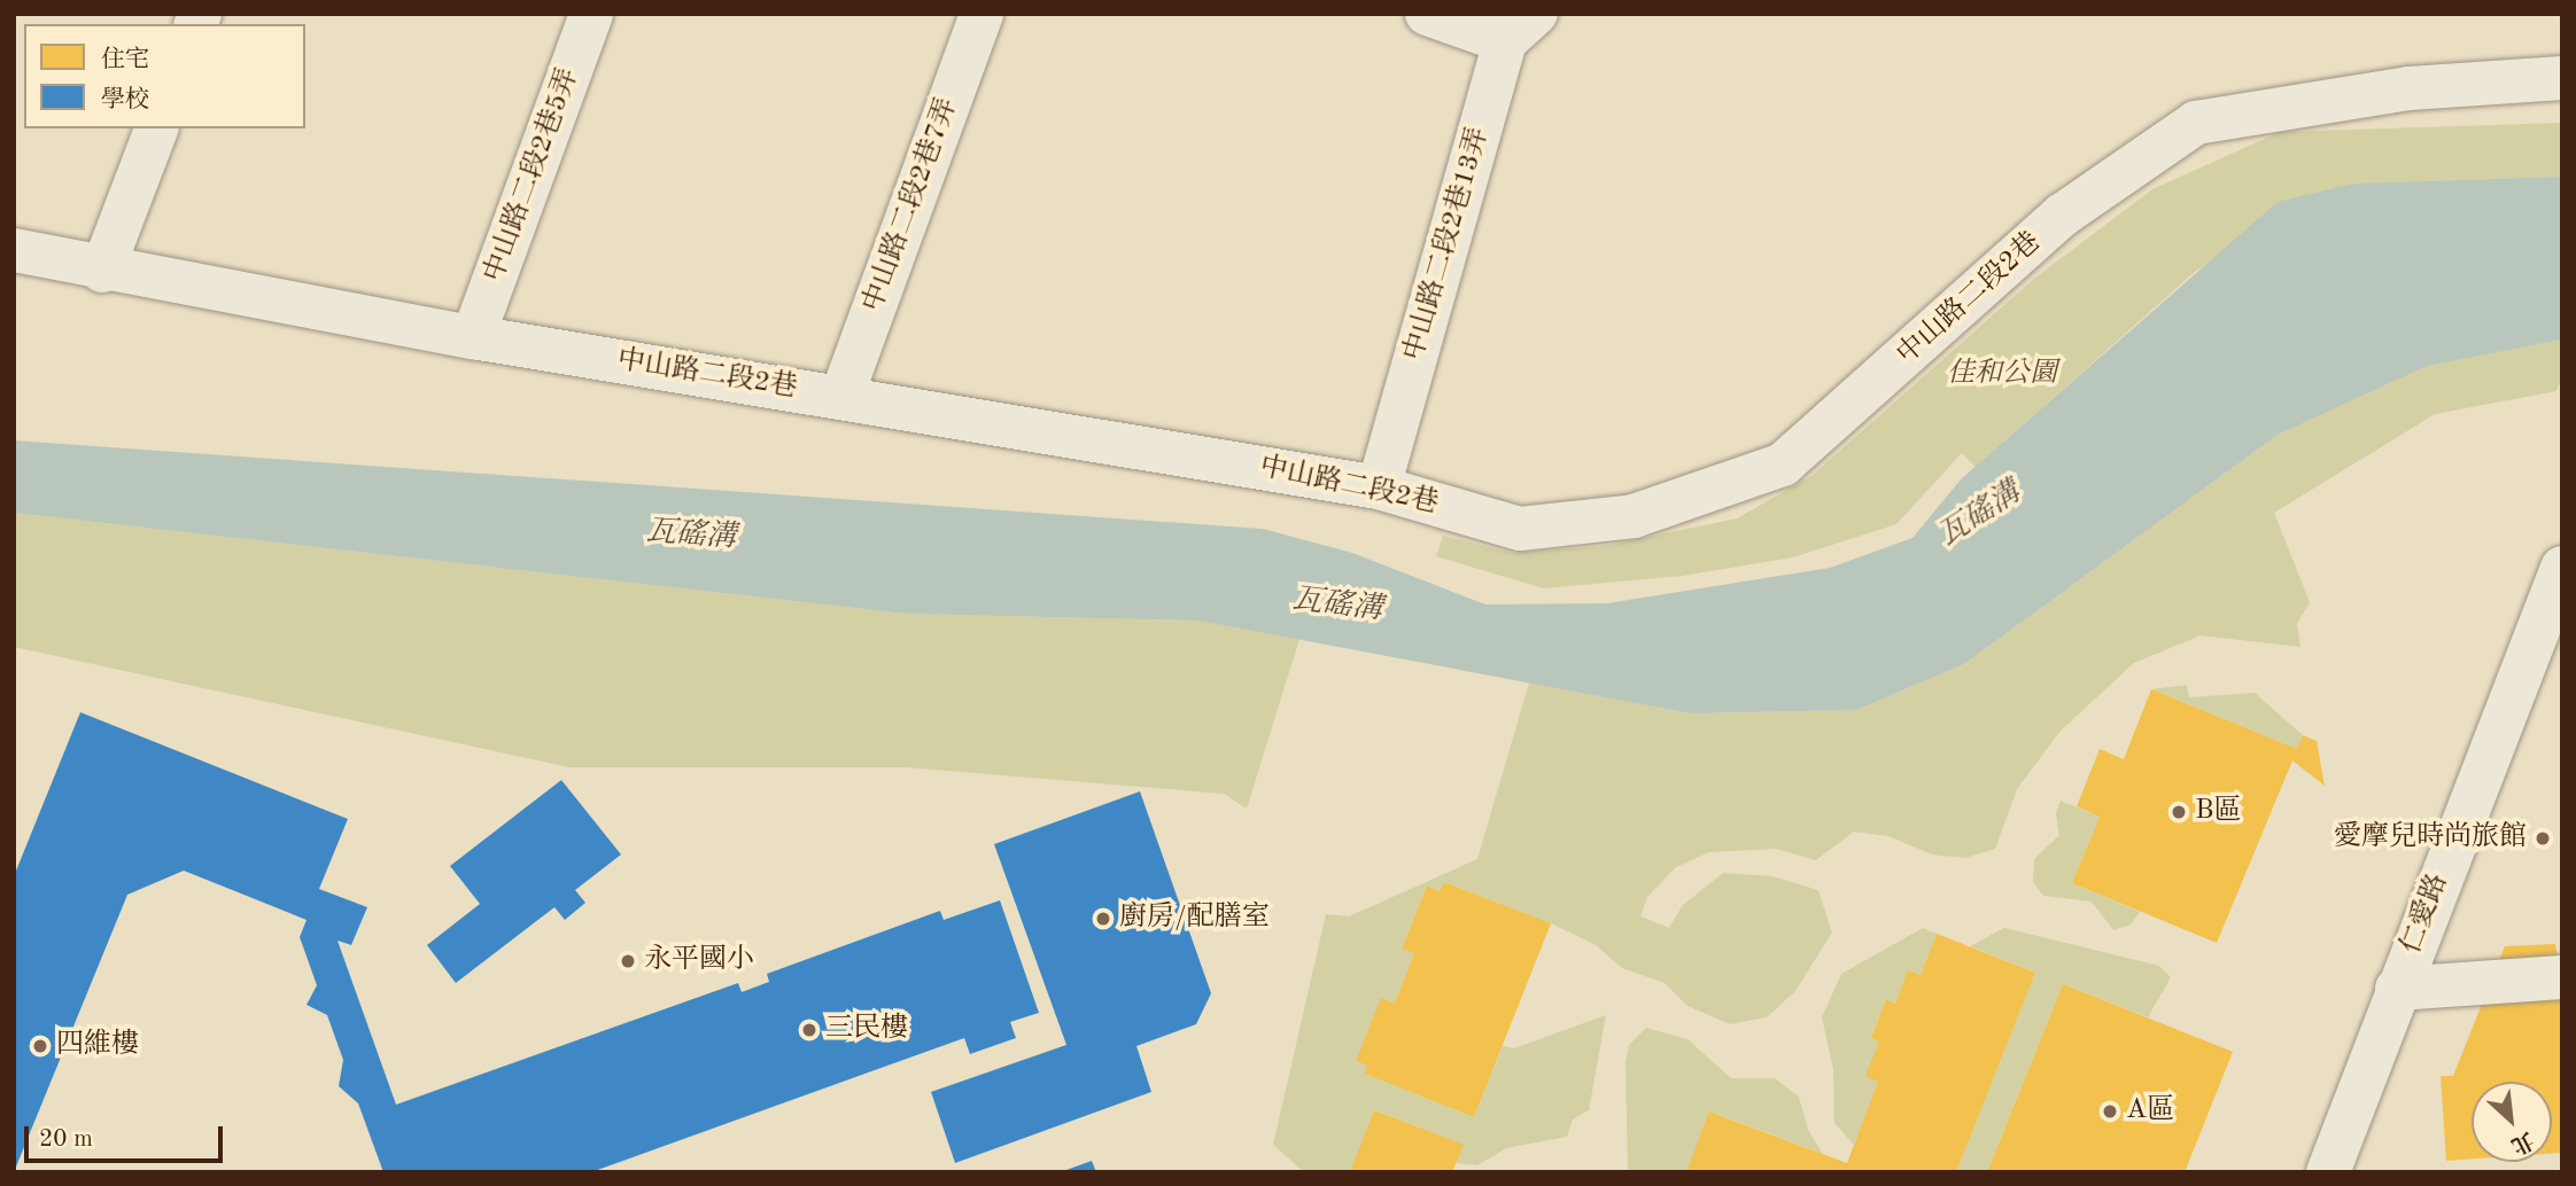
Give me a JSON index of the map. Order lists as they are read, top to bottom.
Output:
{
  "streets": {
    "street": [
      "中山路二段2巷5弄",
      "中山路二段2巷7弄",
      "中山路二段2巷13弄",
      "中山路二段2巷",
      "仁愛路"
    ]
  },
  "crossings": [
    ["中山路二段2巷5弄", "中山路二段2巷"],
    ["中山路二段2巷7弄", "中山路二段2巷"],
    ["中山路二段2巷13弄", "中山路二段2巷"]
  ],
  "water": ["瓦磘溝"],
  "parks": ["佳和公園"],
  "places": [
    "B區",
    "愛摩兒時尚旅館",
    "廚房/配膳室",
    "永平國小",
    "三民樓",
    "四維樓",
    "A區"
  ],
  "legend": ["住宅", "學校"],
  "scale_bar": "20 m",
  "north": "bottom right"
}
